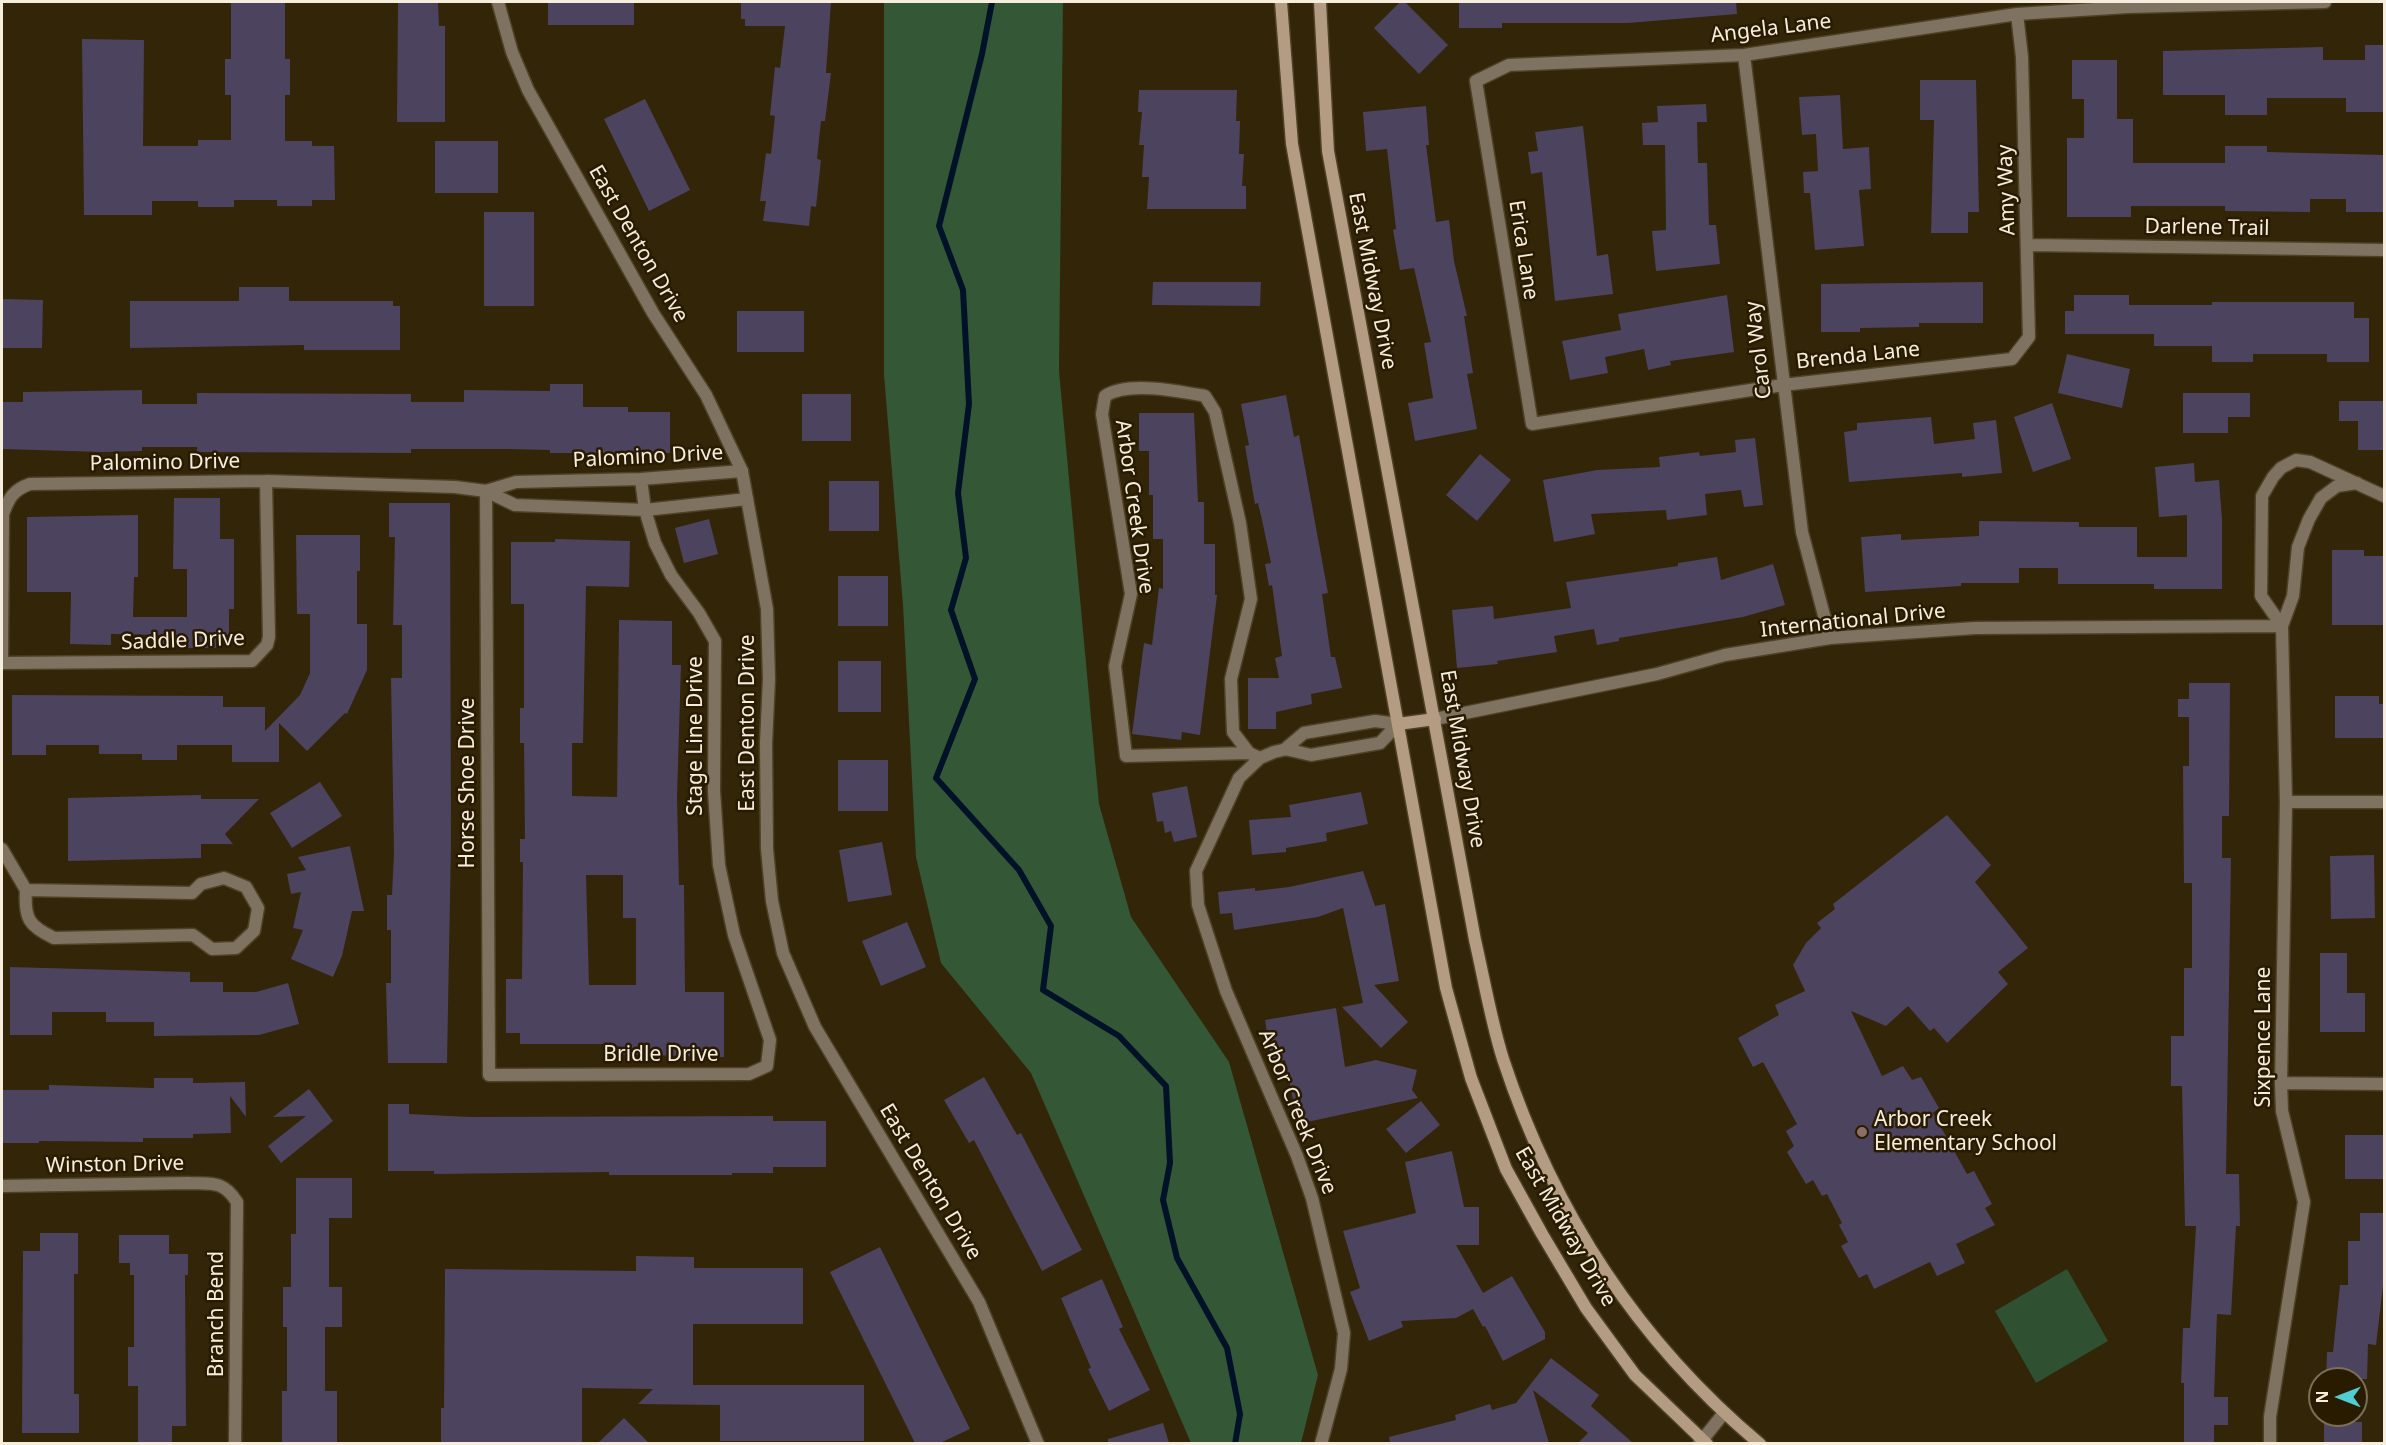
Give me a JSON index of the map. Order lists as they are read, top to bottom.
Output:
{
  "streets": {
    "main road": ["East Midway Drive"],
    "street": [
      "Angela Lane",
      "Amy Way",
      "Darlene Trail",
      "East Denton Drive",
      "Erica Lane",
      "Carol Way",
      "Brenda Lane",
      "Palomino Drive",
      "Arbor Creek Drive",
      "International Drive",
      "Saddle Drive",
      "Stage Line Drive",
      "Horse Shoe Drive",
      "Sixpence Lane",
      "Bridle Drive",
      "Winston Drive",
      "Branch Bend"
    ]
  },
  "crossings": [
    ["Angela Lane", "Amy Way"],
    ["Angela Lane", "Erica Lane"],
    ["Angela Lane", "Carol Way"],
    ["Amy Way", "Darlene Trail"],
    ["Amy Way", "Brenda Lane"],
    ["East Denton Drive", "Palomino Drive"],
    ["Erica Lane", "Brenda Lane"],
    ["East Midway Drive", "International Drive"],
    ["Carol Way", "Brenda Lane"],
    ["Carol Way", "International Drive"],
    ["Palomino Drive", "Saddle Drive"],
    ["Palomino Drive", "Stage Line Drive"],
    ["Palomino Drive", "Horse Shoe Drive"],
    ["International Drive", "Sixpence Lane"],
    ["Stage Line Drive", "Bridle Drive"],
    ["Horse Shoe Drive", "Bridle Drive"],
    ["Winston Drive", "Branch Bend"]
  ],
  "places": ["Arbor Creek Elementary School"],
  "north": "left"
}
